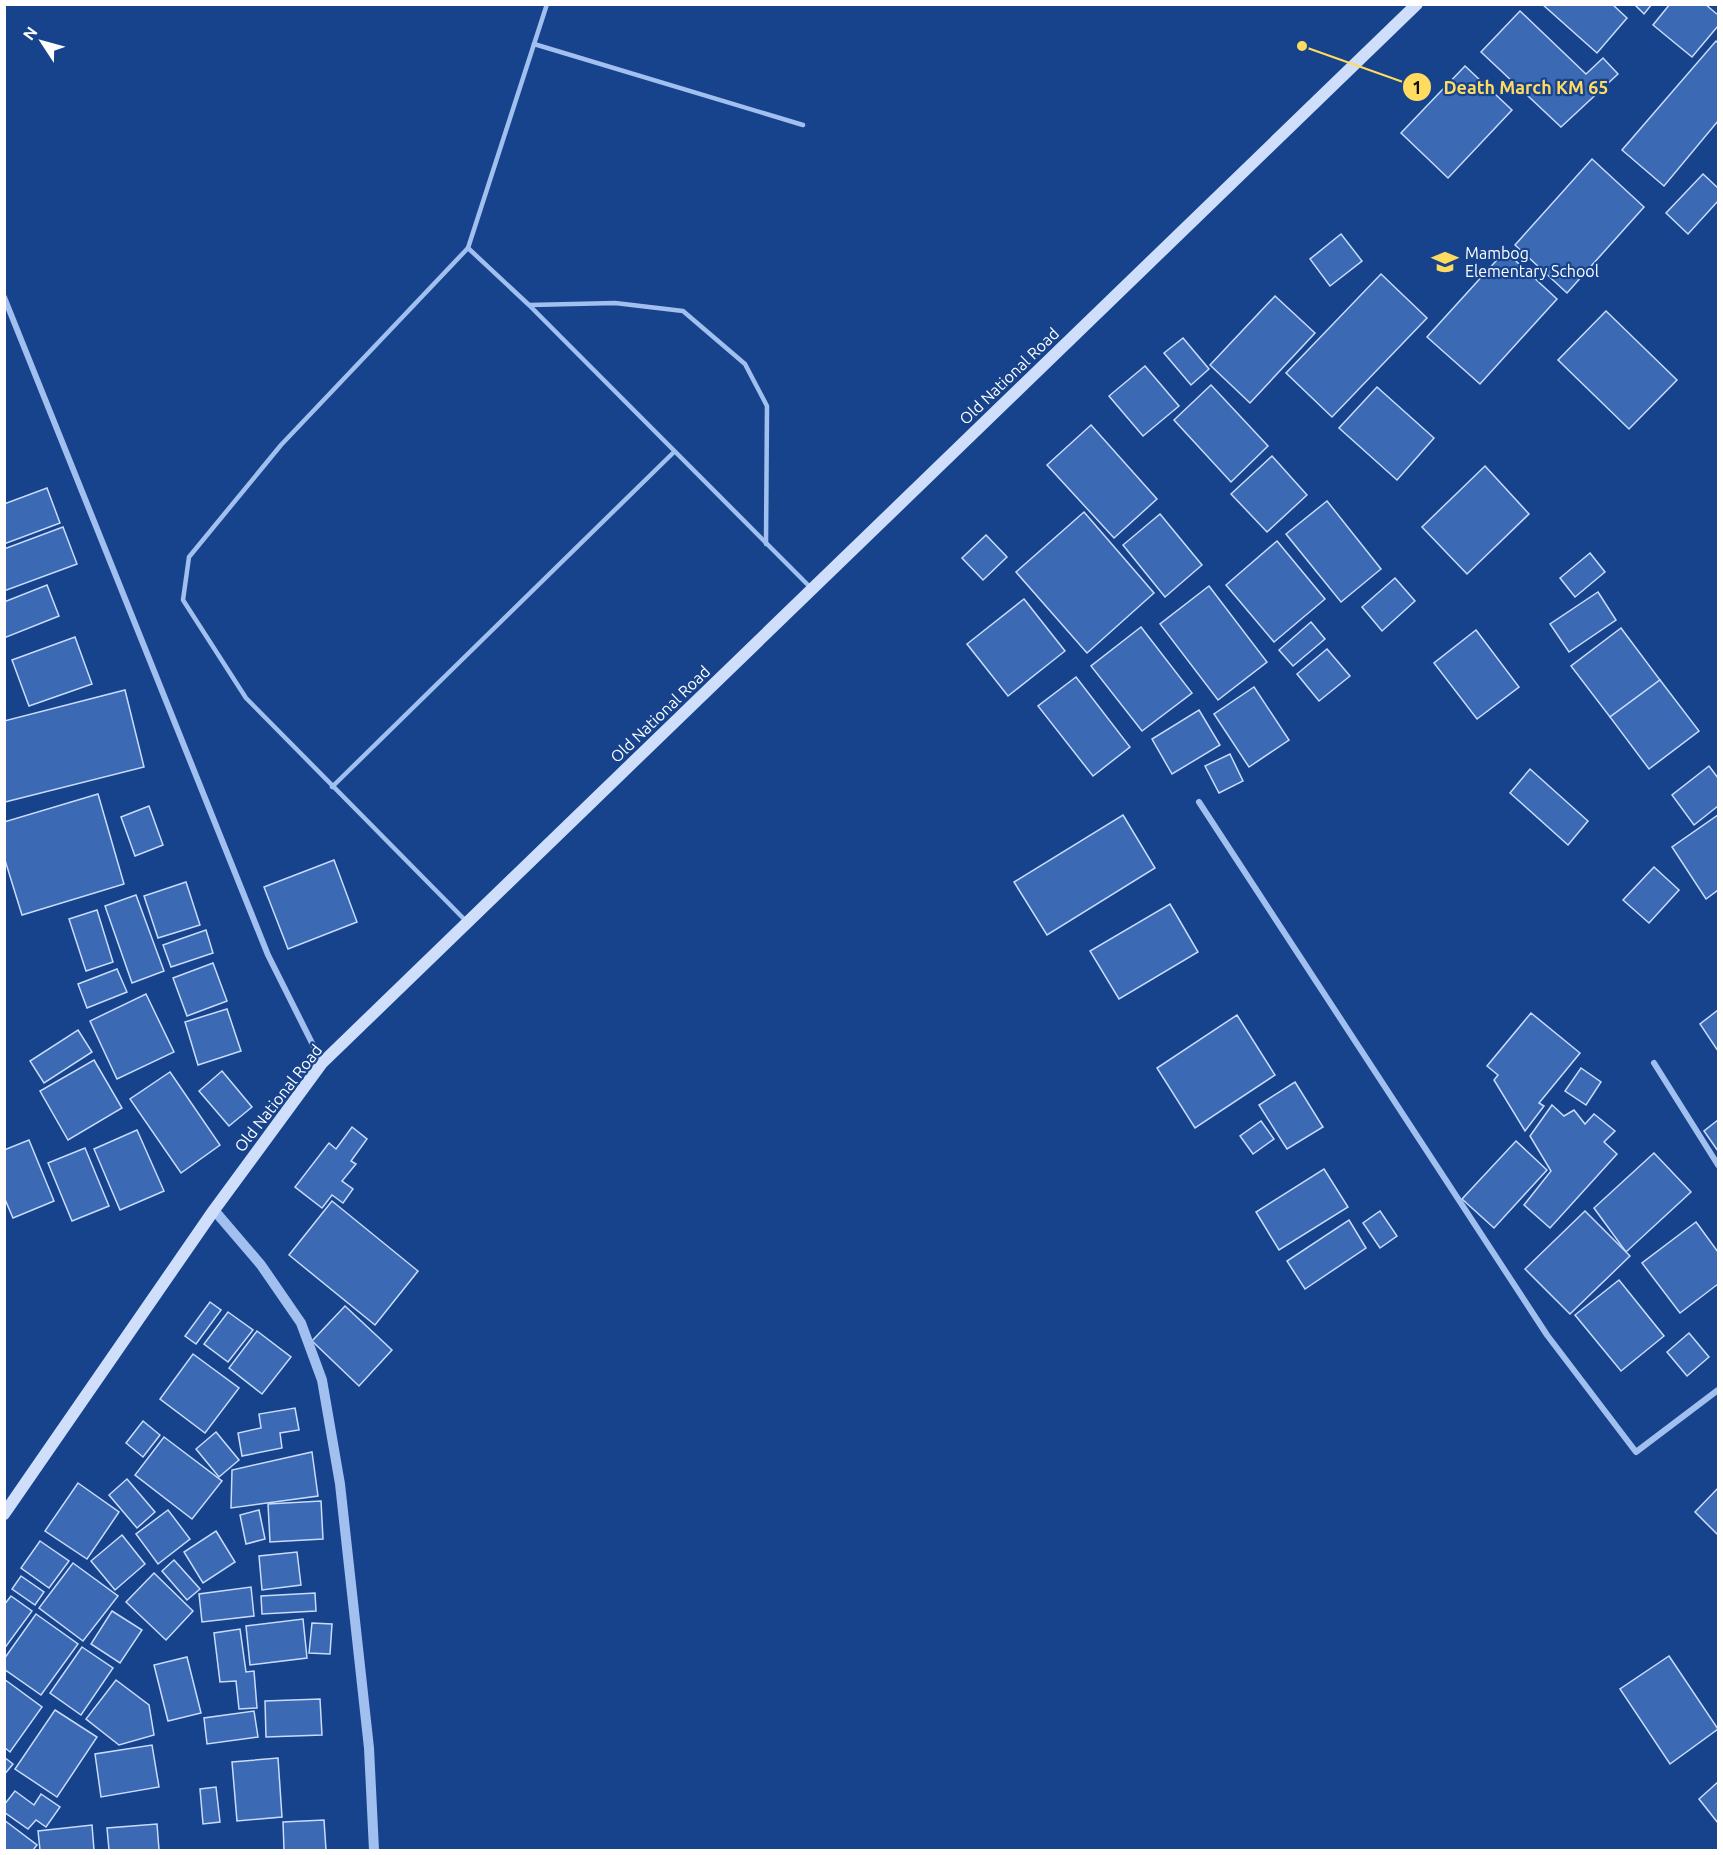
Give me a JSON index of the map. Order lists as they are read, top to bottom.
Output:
{
  "streets": {
    "main road": ["Old National Road"]
  },
  "places": {
    "other": ["Death March KM 65"],
    "school or university": ["Mambog Elementary School"]
  },
  "north": "top left"
}
